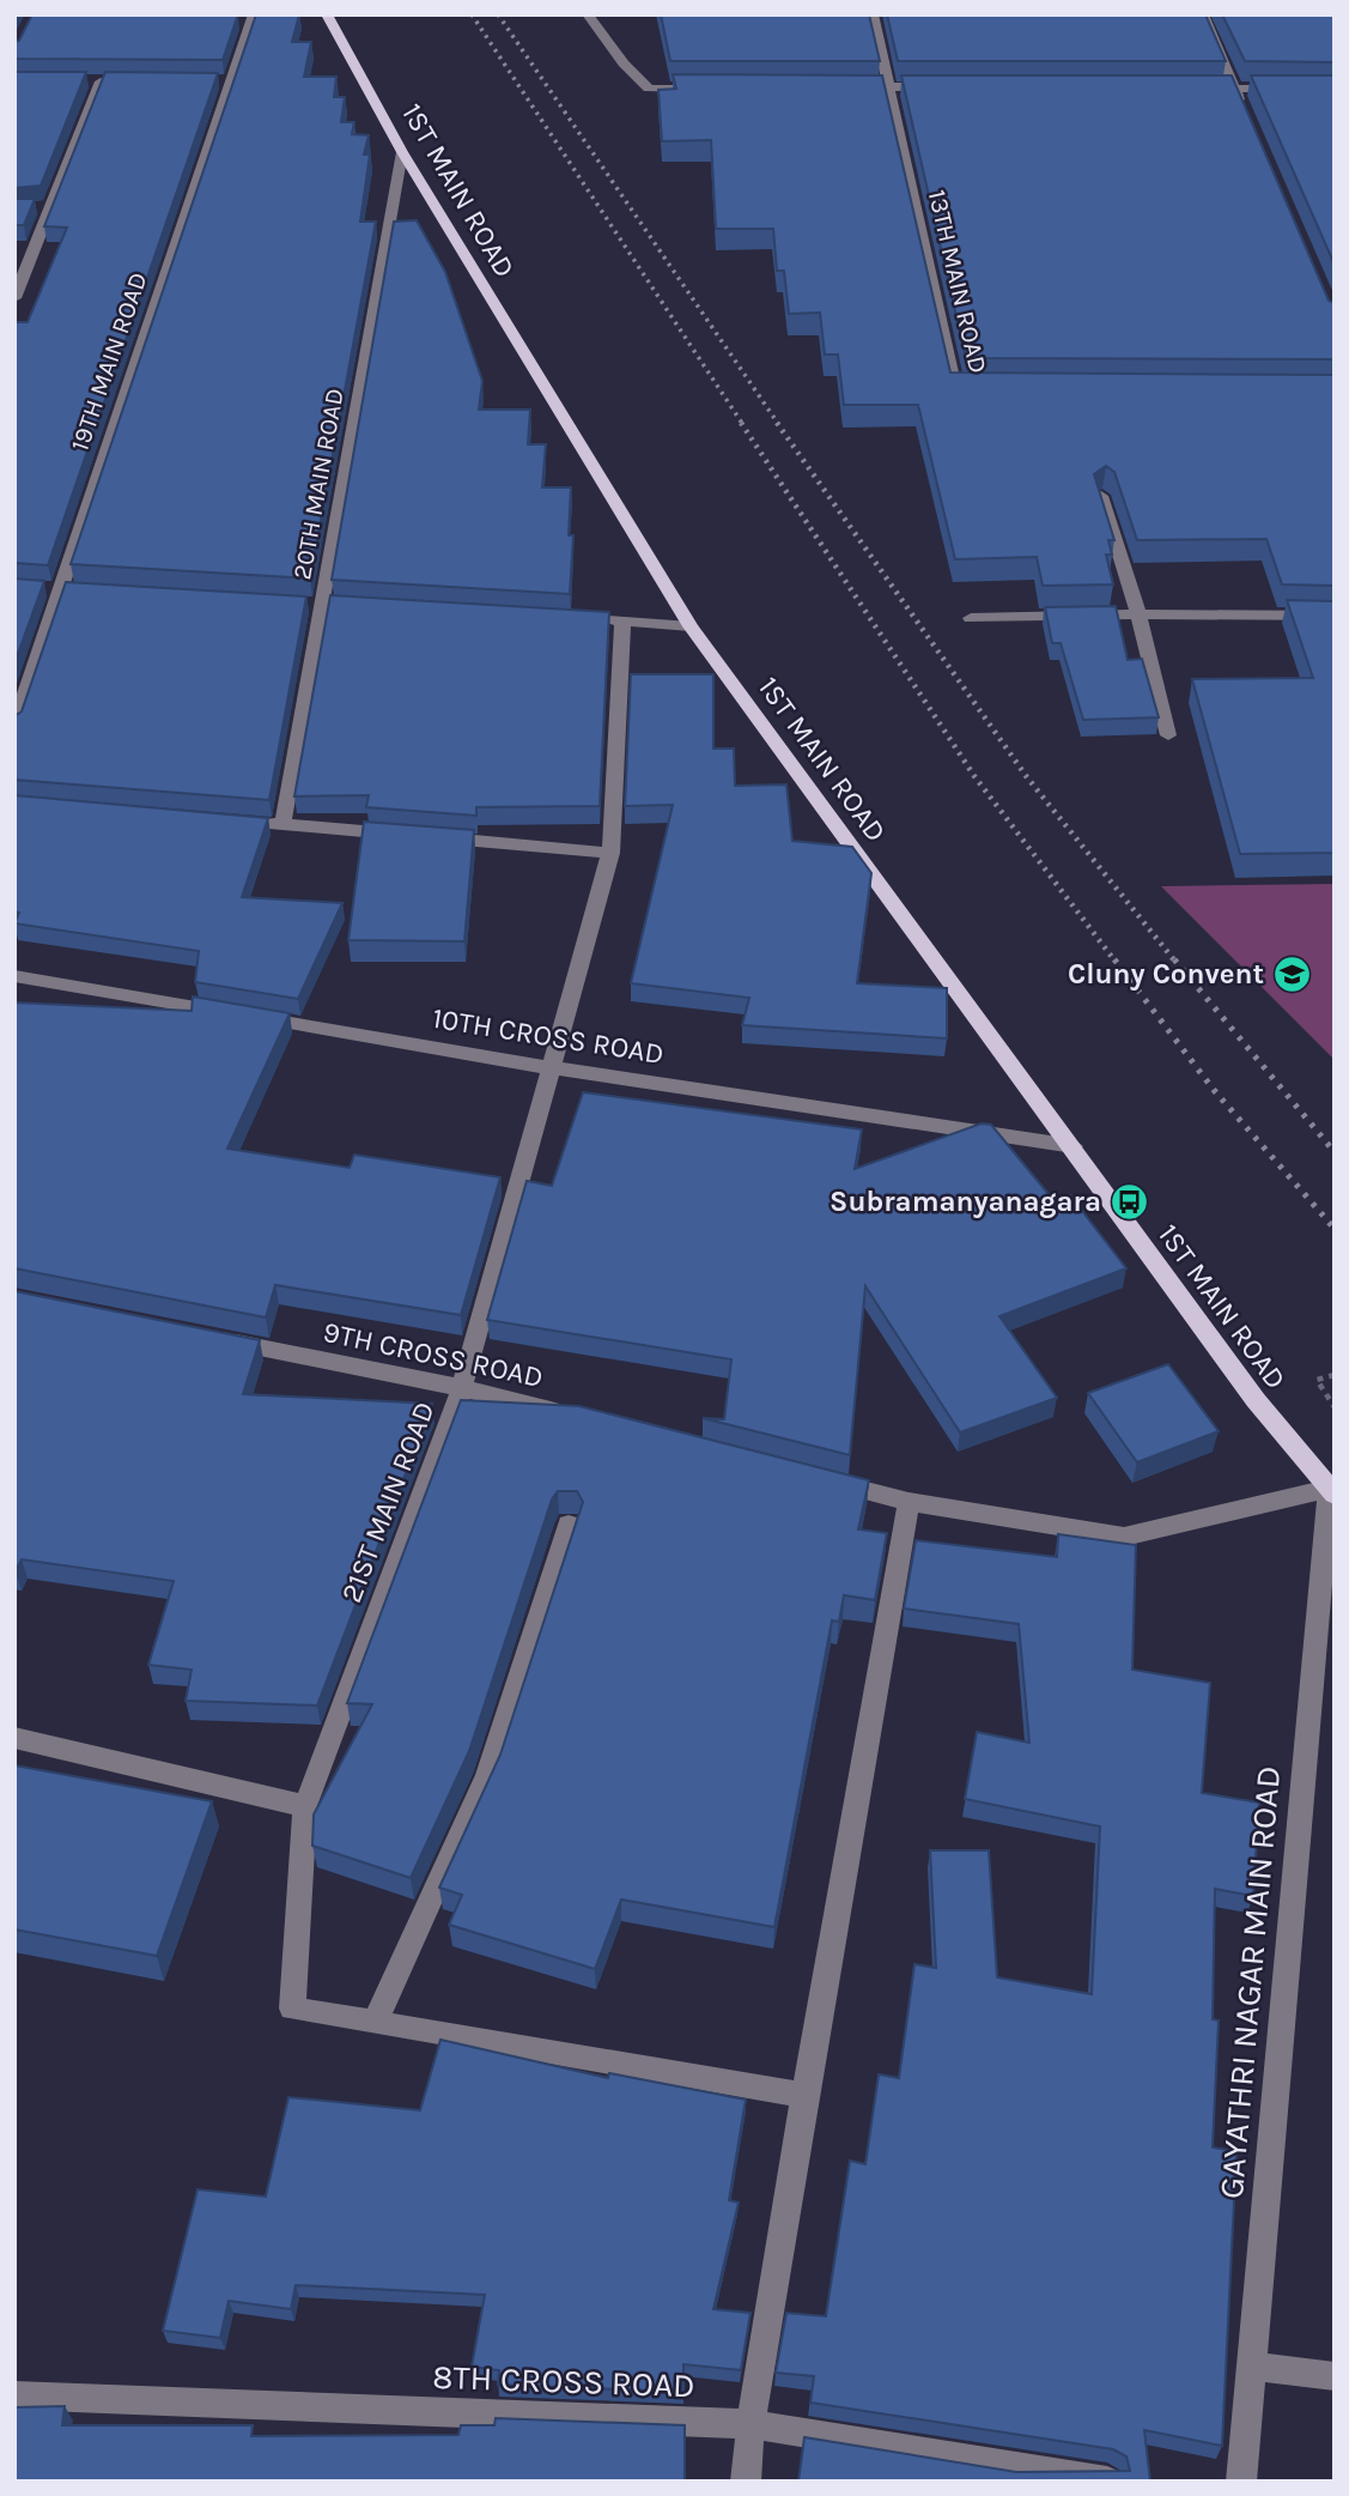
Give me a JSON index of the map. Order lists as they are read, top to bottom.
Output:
{
  "streets": {
    "main road": ["1ST MAIN ROAD"],
    "street": [
      "13TH MAIN ROAD",
      "19TH MAIN ROAD",
      "20TH MAIN ROAD",
      "10TH CROSS ROAD",
      "9TH CROSS ROAD",
      "21ST MAIN ROAD",
      "GAYATHRI NAGAR MAIN ROAD",
      "8TH CROSS ROAD"
    ]
  },
  "crossings": [
    ["1ST MAIN ROAD", "20TH MAIN ROAD"],
    ["1ST MAIN ROAD", "10TH CROSS ROAD"],
    ["1ST MAIN ROAD", "GAYATHRI NAGAR MAIN ROAD"],
    ["10TH CROSS ROAD", "21ST MAIN ROAD"],
    ["9TH CROSS ROAD", "21ST MAIN ROAD"]
  ],
  "places": {
    "school or university": ["Cluny Convent"],
    "bus stop": ["Subramanyanagara"]
  }
}
